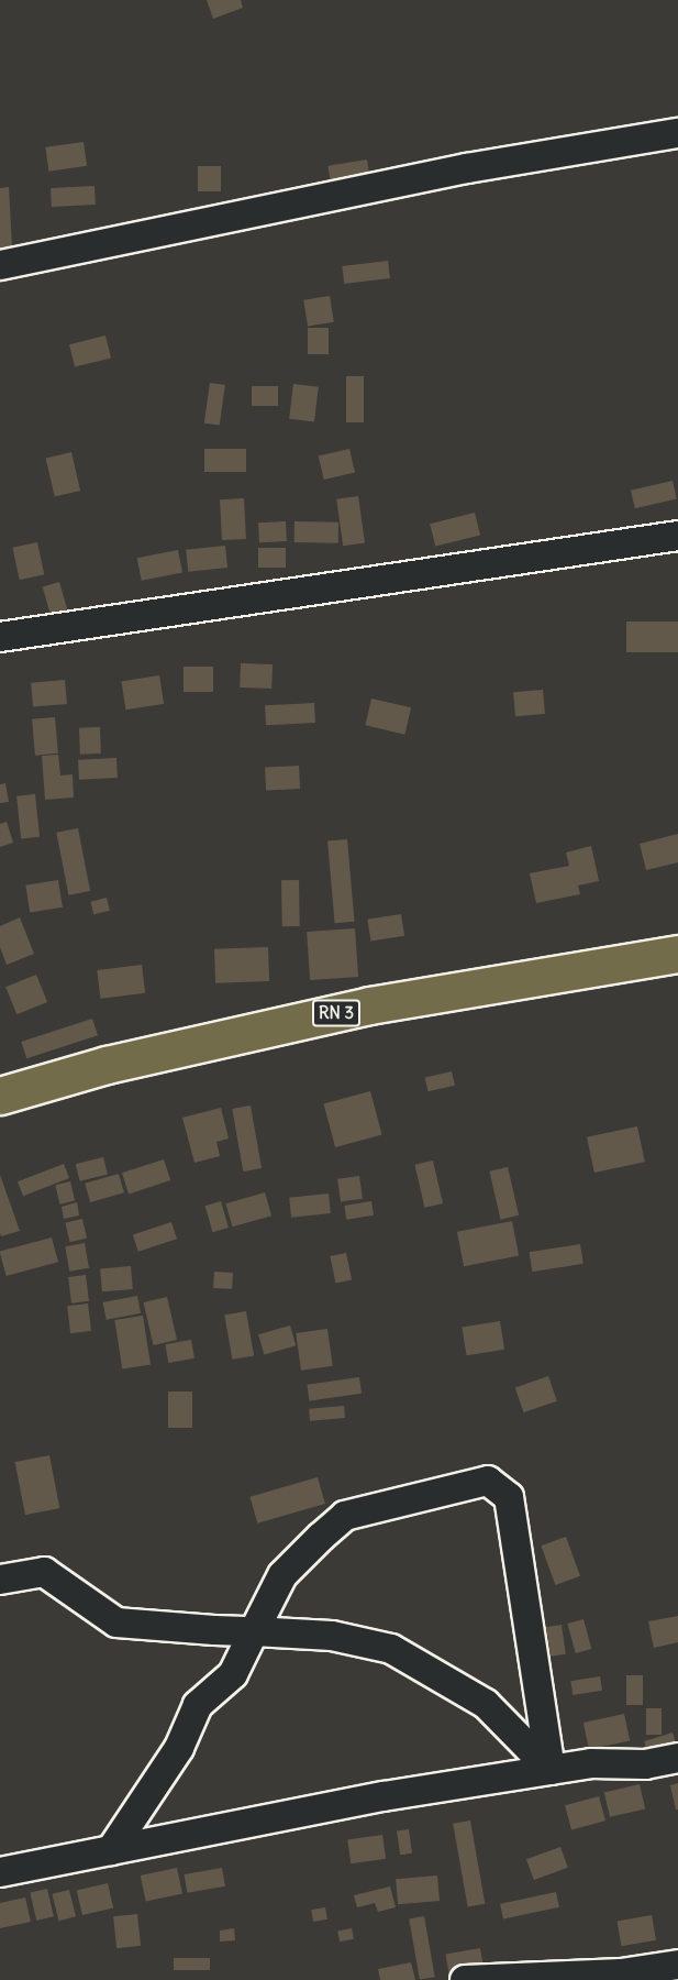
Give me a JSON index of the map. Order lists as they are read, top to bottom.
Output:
{
  "streets": {
    "highway": ["RN 3"]
  }
}
